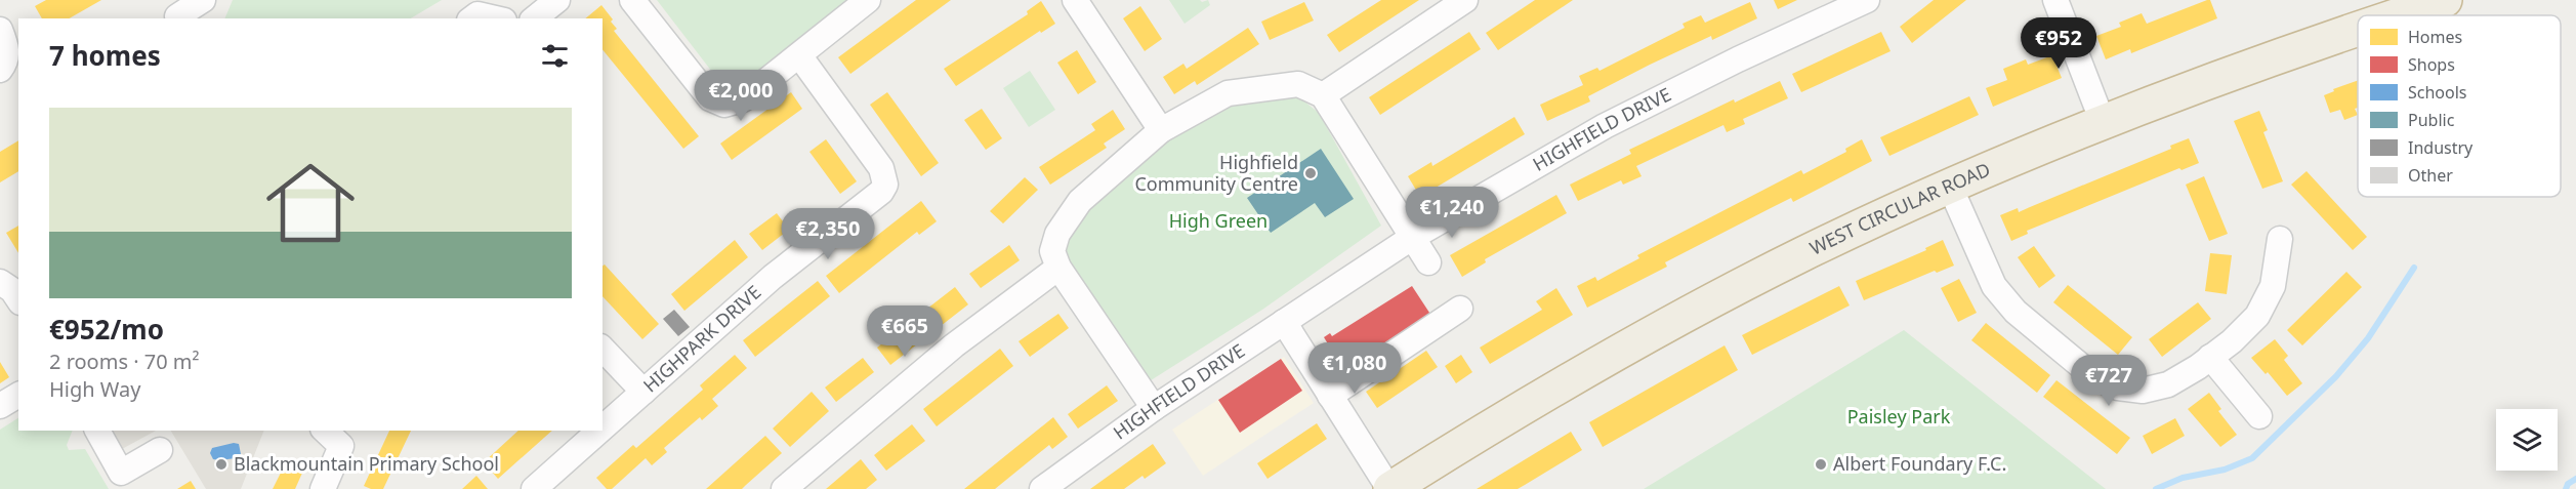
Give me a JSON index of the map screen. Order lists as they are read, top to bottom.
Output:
{
  "streets": {
    "highway": ["WEST CIRCULAR ROAD"],
    "street": ["HIGHFIELD DRIVE", "HIGHPARK DRIVE"]
  },
  "parks": ["High Green", "Paisley Park"],
  "places": ["Highfield Community Centre", "Blackmountain Primary School", "Albert Foundary F.C."],
  "legend": [
    "Homes",
    "Shops",
    "Schools",
    "Public",
    "Industry",
    "Other"
  ],
  "page": {
    "price": [
      "€952",
      "€2,000",
      "€1,240",
      "€2,350",
      "€665",
      "€1,080",
      "€727"
    ],
    "heading": "7 homes",
    "list": [
      {
        "name": "€952/mo",
        "note": "2 rooms · 70 m² · High Way"
      }
    ]
  }
}
